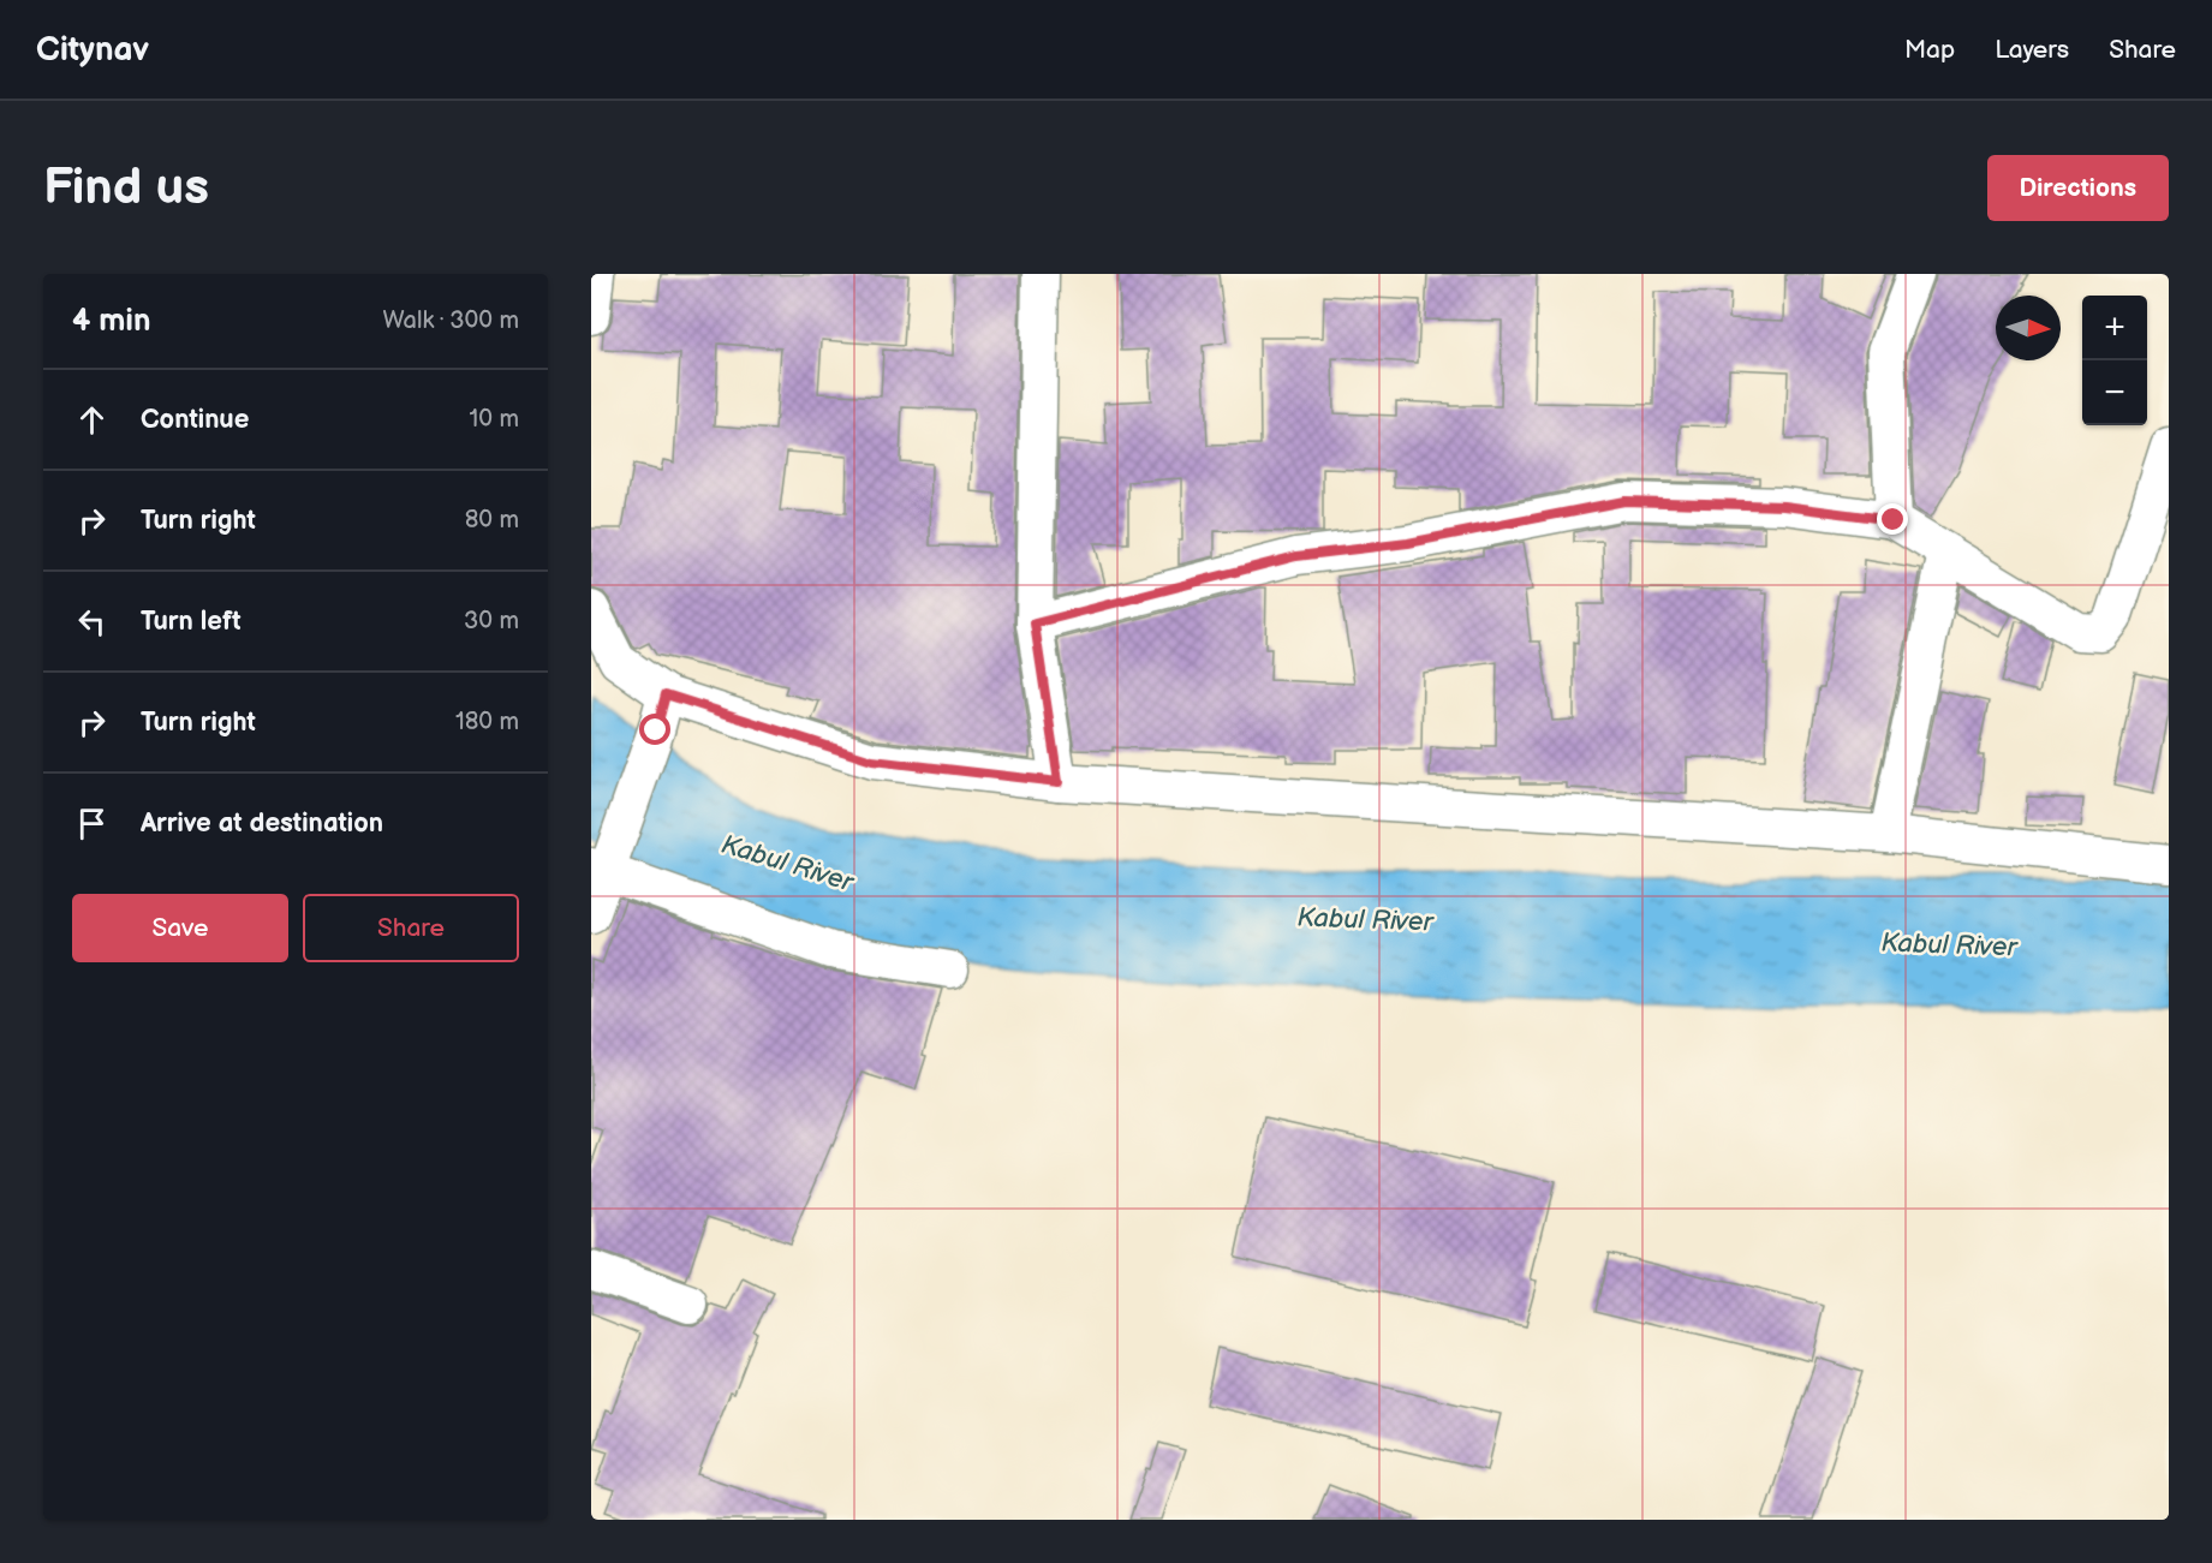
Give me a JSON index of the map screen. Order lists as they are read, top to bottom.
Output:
{
  "water": ["Kabul River"],
  "north": "right",
  "page": {
    "header": "Citynav",
    "nav": ["Map", "Layers", "Share"],
    "buttons": [
      "Directions",
      ["Save", "Share"]
    ],
    "title": "Find us",
    "heading": ["4 min", "Walk · 300 m"],
    "map_buttons": ["+", "−"],
    "list": [
      ["Continue", "10 m"],
      ["Turn right", "80 m"],
      ["Turn left", "30 m"],
      ["Turn right", "180 m"],
      "Arrive at destination"
    ]
  }
}
